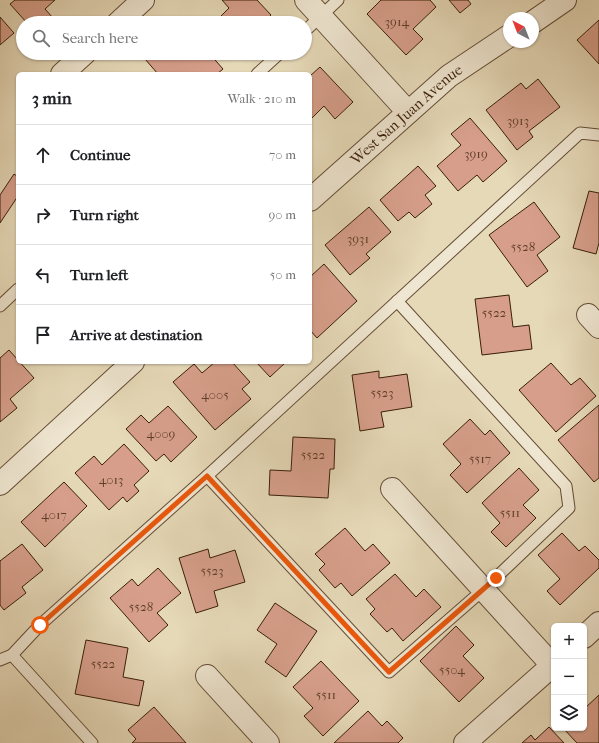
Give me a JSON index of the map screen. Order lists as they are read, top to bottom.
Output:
{
  "streets": {
    "street": ["West San Juan Avenue"]
  },
  "house_numbers": [
    "3914",
    "3913",
    "3919",
    "3931",
    "5528",
    "5522",
    "5523",
    "4005",
    "4009",
    "5522",
    "5517",
    "4013",
    "5511",
    "4017",
    "5523",
    "5528",
    "5522",
    "5504",
    "5511"
  ],
  "north": "top left",
  "page": {
    "search": "Search here",
    "heading": ["3 min", "Walk · 210 m"],
    "list": [
      ["Continue", "70 m"],
      ["Turn right", "90 m"],
      ["Turn left", "50 m"],
      "Arrive at destination"
    ],
    "map_buttons": ["+", "−"]
  }
}
